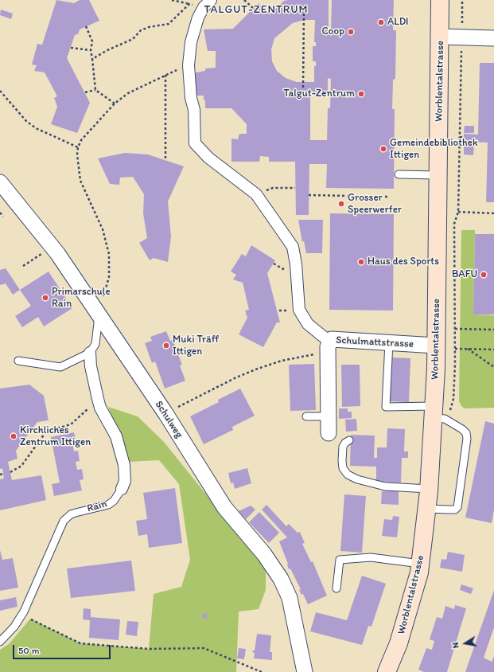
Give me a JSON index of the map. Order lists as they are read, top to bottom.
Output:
{
  "streets": {
    "main road": ["Worblentalstrasse"],
    "street": ["Schulmattstrasse", "Schulweg", "Rain"]
  },
  "crossings": [
    ["Worblentalstrasse", "Schulmattstrasse"],
    ["Schulweg", "Rain"]
  ],
  "districts": ["TALGUT-ZENTRUM"],
  "places": [
    "ALDI",
    "Coop",
    "Talgut-Zentrum",
    "Gemeindebibliothek Ittigen",
    "Grosser Speerwerfer",
    "Haus des Sports",
    "BAFU",
    "Primarschule Rain",
    "Muki Träff Ittigen",
    "Kirchliches Zentrum Ittigen"
  ],
  "scale_bar": "50 m",
  "north": "left"
}
